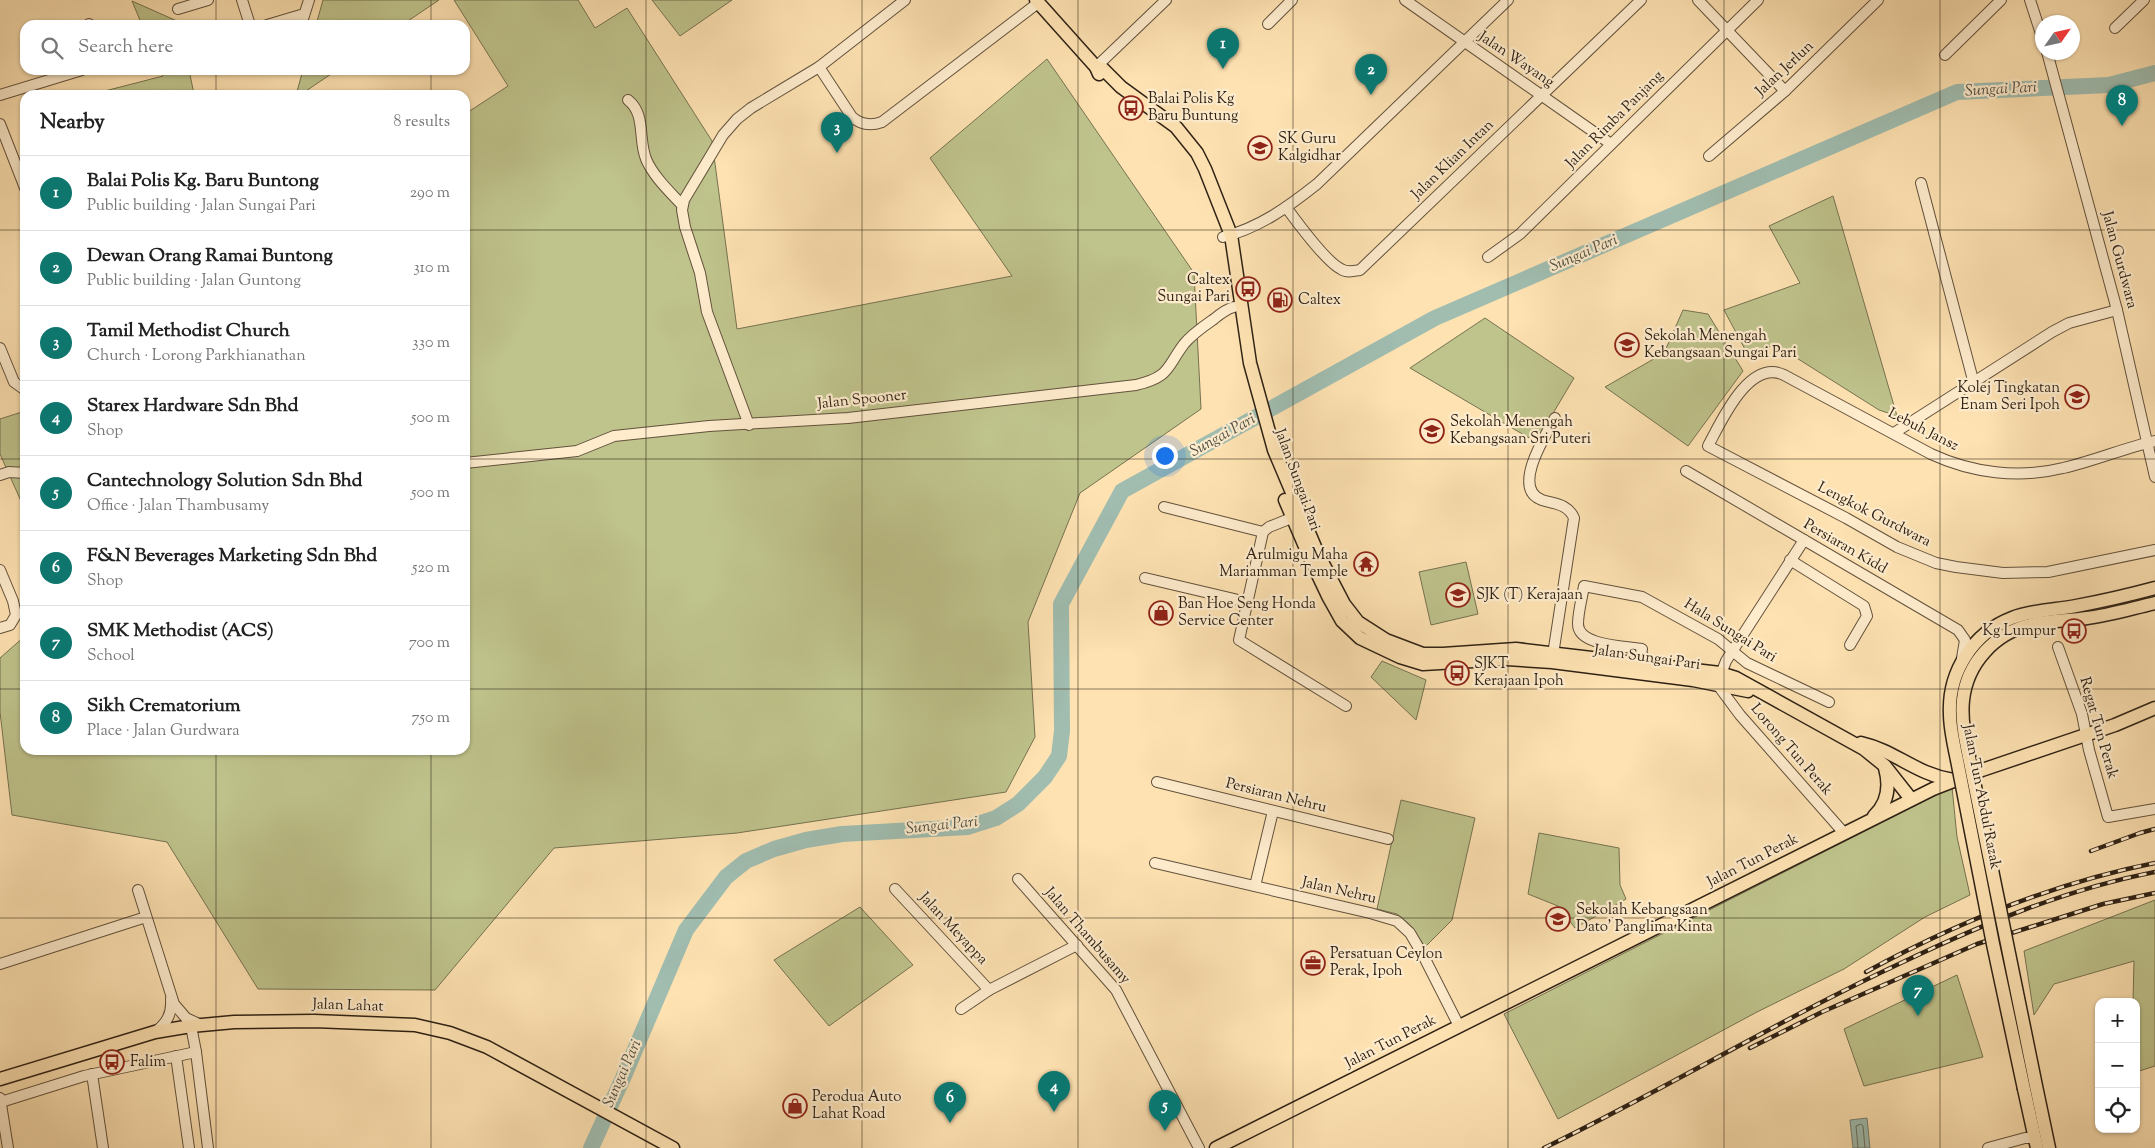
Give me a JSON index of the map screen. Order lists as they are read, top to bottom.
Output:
{
  "streets": {
    "main road": [
      "Jalan Sungai Pari",
      "Jalan Tun Abdul Razak",
      "Jalan Tun Perak",
      "Jalan Lahat"
    ],
    "street": [
      "Jalan Wayang",
      "Jalan Jerlun",
      "Jalan Rimba Panjang",
      "Jalan Klian Intan",
      "Jalan Gurdwara",
      "Jalan Spooner",
      "Lebuh Jansz",
      "Lengkok Gurdwara",
      "Persiaran Kidd",
      "Hala Sungai Pari",
      "Regat Tun Perak",
      "Lorong Tun Perak",
      "Persiaran Nehru",
      "Jalan Nehru",
      "Jalan Meyappa",
      "Jalan Thambusamy"
    ]
  },
  "crossings": [
    ["Jalan Wayang", "Jalan Rimba Panjang"],
    ["Jalan Wayang", "Jalan Klian Intan"],
    ["Jalan Gurdwara", "Lebuh Jansz"],
    ["Jalan Spooner", "Jalan Sungai Pari"],
    ["Lebuh Jansz", "Lengkok Gurdwara"],
    ["Jalan Sungai Pari", "Lorong Tun Perak"],
    ["Jalan Sungai Pari", "Jalan Tun Perak"],
    ["Persiaran Kidd", "Jalan Tun Abdul Razak"],
    ["Regat Tun Perak", "Jalan Tun Perak"],
    ["Lorong Tun Perak", "Jalan Tun Perak"],
    ["Jalan Tun Perak", "Jalan Nehru"]
  ],
  "water": ["Sungai Pari"],
  "places": {
    "bus stop": [
      "Balai Polis Kg Baru Buntung",
      "Caltex Sungai Pari",
      "Kg Lumpur",
      "SJKT Kerajaan Ipoh",
      "Falim"
    ],
    "school or university": [
      "SK Guru Kalgidhar",
      "Sekolah Menengah Kebangsaan Sungai Pari",
      "Kolej Tingkatan Enam Seri Ipoh",
      "Sekolah Menengah Kebangsaan Sri Puteri",
      "SJK (T) Kerajaan",
      "Sekolah Kebangsaan Dato' Panglima Kinta"
    ],
    "fuel station": ["Caltex"],
    "temple": ["Arulmigu Maha Mariamman Temple"],
    "shop": ["Ban Hoe Seng Honda Service Center", "Perodua Auto Lahat Road"],
    "office": ["Persatuan Ceylon Perak, Ipoh"]
  },
  "north": "top right",
  "page": {
    "search": "Search here",
    "pins": [
      "1",
      "2",
      "8",
      "3",
      "7",
      "4",
      "6",
      "5"
    ],
    "heading": ["Nearby", "8 results"],
    "list": [
      {
        "mark": "1",
        "name": "Balai Polis Kg. Baru Buntong",
        "note": "Public building · Jalan Sungai Pari",
        "value": "290 m"
      },
      {
        "mark": "2",
        "name": "Dewan Orang Ramai Buntong",
        "note": "Public building · Jalan Guntong",
        "value": "310 m"
      },
      {
        "mark": "3",
        "name": "Tamil Methodist Church",
        "note": "Church · Lorong Parkhianathan",
        "value": "330 m"
      },
      {
        "mark": "4",
        "name": "Starex Hardware Sdn Bhd",
        "note": "Shop",
        "value": "500 m"
      },
      {
        "mark": "5",
        "name": "Cantechnology Solution Sdn Bhd",
        "note": "Office · Jalan Thambusamy",
        "value": "500 m"
      },
      {
        "mark": "6",
        "name": "F&N Beverages Marketing Sdn Bhd",
        "note": "Shop",
        "value": "520 m"
      },
      {
        "mark": "7",
        "name": "SMK Methodist (ACS)",
        "note": "School",
        "value": "700 m"
      },
      {
        "mark": "8",
        "name": "Sikh Crematorium",
        "note": "Place · Jalan Gurdwara",
        "value": "750 m"
      }
    ],
    "map_buttons": ["+", "−"]
  }
}
